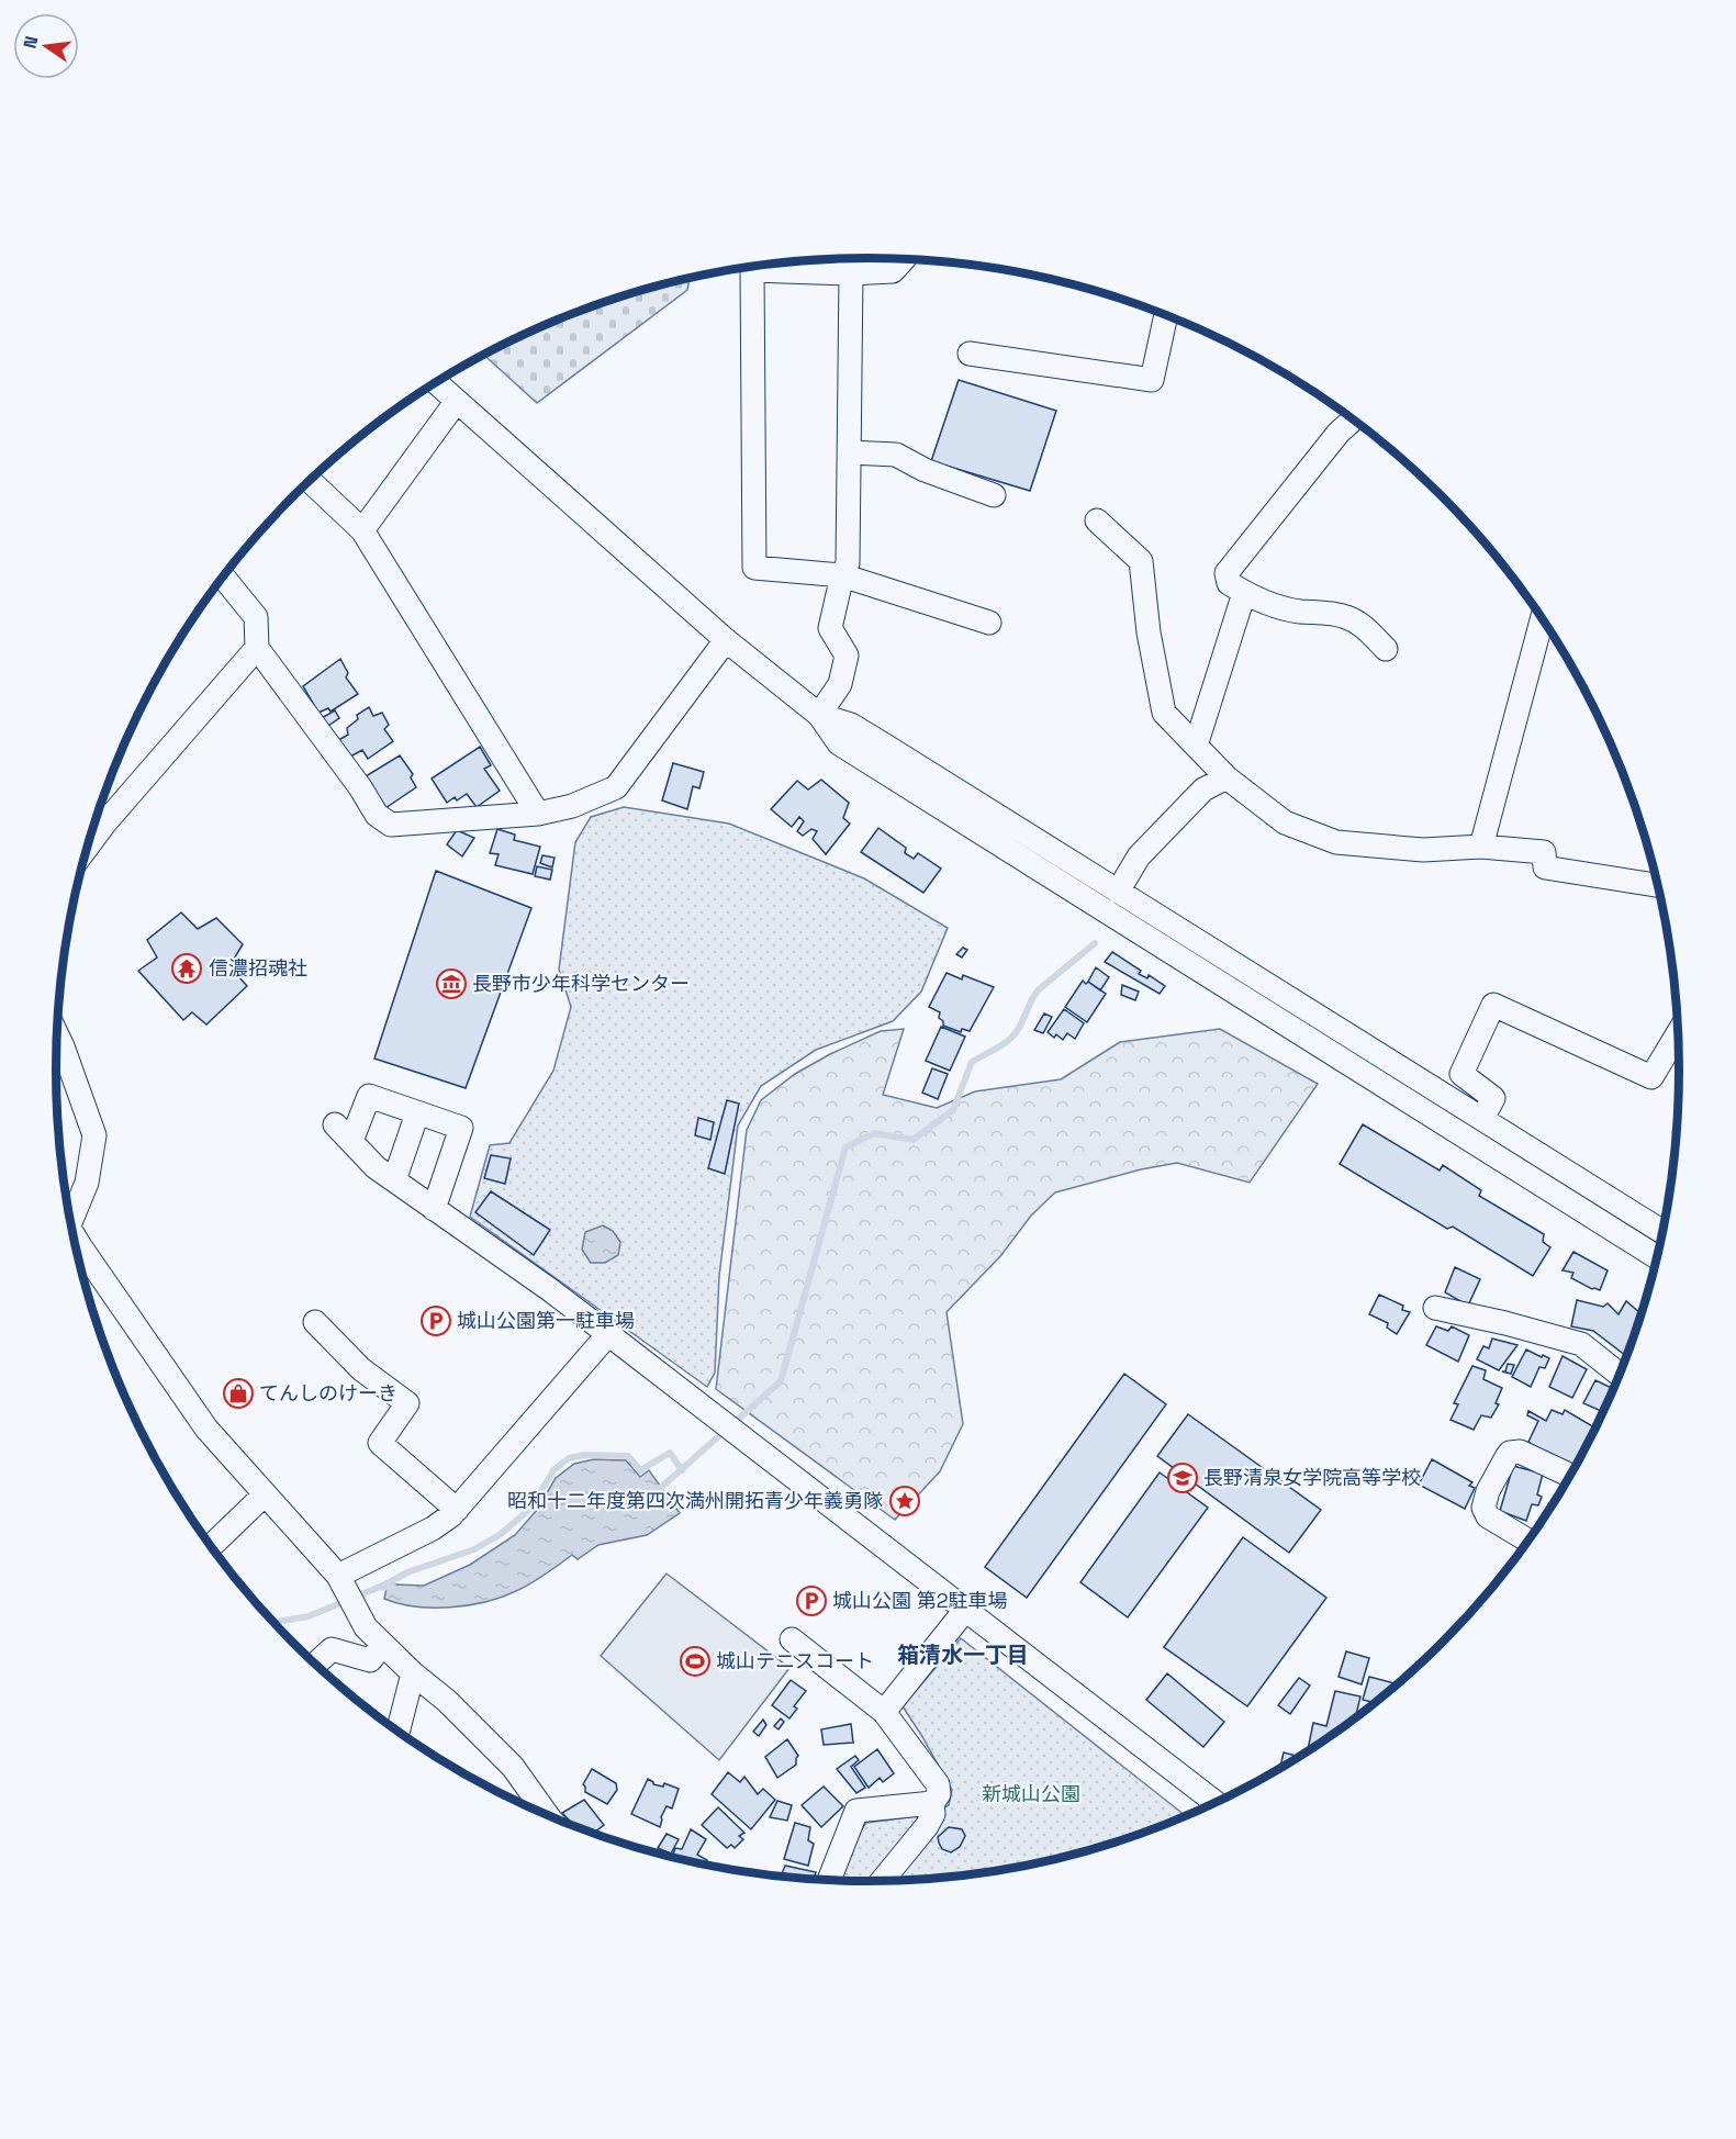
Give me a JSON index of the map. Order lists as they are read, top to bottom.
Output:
{
  "districts": ["箱清水一丁目"],
  "parks": ["新城山公園"],
  "places": {
    "temple": ["信濃招魂社"],
    "museum": ["長野市少年科学センター"],
    "parking": ["城山公園第一駐車場", "城山公園 第2駐車場"],
    "shop": ["てんしのけーき"],
    "school or university": ["長野清泉女学院高等学校"],
    "place": ["昭和十二年度第四次満州開拓青少年義勇隊"],
    "sports": ["城山テニスコート"]
  },
  "north": "left"
}
